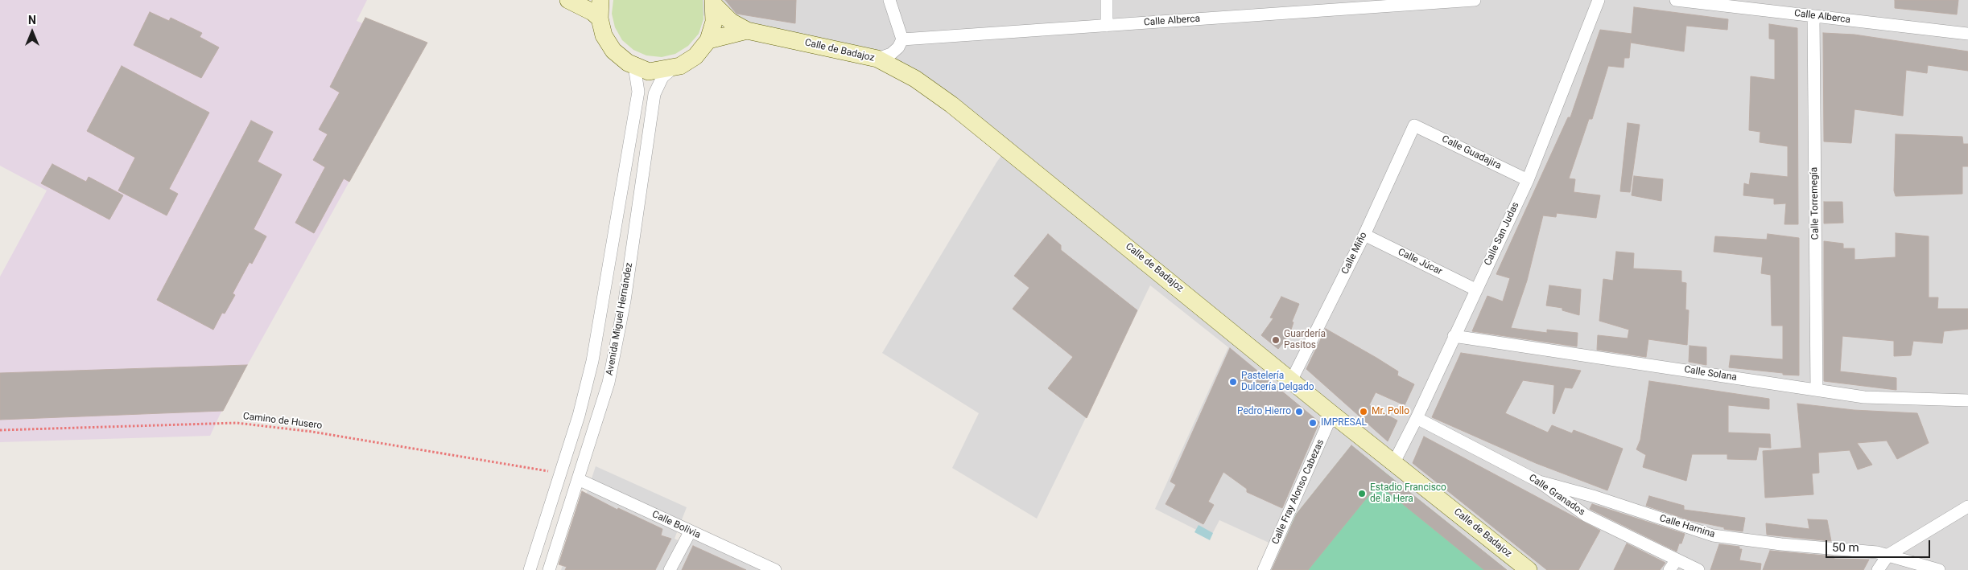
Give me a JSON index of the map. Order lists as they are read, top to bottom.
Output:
{
  "streets": {
    "street": [
      "Calle Alberca",
      "Calle de Badajoz",
      "Calle Guadajira",
      "Calle Torremegía",
      "Calle San Judas",
      "Calle Miño",
      "Calle Júcar",
      "Avenida Miguel Hernández",
      "Calle Solana",
      "Calle Fray Alonso Cabezas",
      "Calle Granados",
      "Calle Bolivia",
      "Calle Harnina"
    ],
    "path": ["Camino de Husero"]
  },
  "crossings": [
    ["Calle Alberca", "Calle Torremegía"],
    ["Calle de Badajoz", "Calle San Judas"],
    ["Calle de Badajoz", "Calle Miño"],
    ["Calle de Badajoz", "Calle Fray Alonso Cabezas"],
    ["Calle Guadajira", "Calle San Judas"],
    ["Calle Guadajira", "Calle Miño"],
    ["Calle Torremegía", "Calle Solana"],
    ["Calle San Judas", "Calle Júcar"],
    ["Calle San Judas", "Calle Solana"],
    ["Calle San Judas", "Calle Granados"],
    ["Calle Miño", "Calle Júcar"],
    ["Avenida Miguel Hernández", "Camino de Husero"],
    ["Avenida Miguel Hernández", "Calle Bolivia"],
    ["Calle Granados", "Calle Harnina"]
  ],
  "places": [
    "Guardería Pasitos",
    "Pastelería Dulcería Delgado",
    "Pedro Hierro",
    "Mr. Pollo",
    "IMPRESAL",
    "Estadio Francisco de la Hera"
  ],
  "scale_bar": "50 m",
  "north": "top"
}
